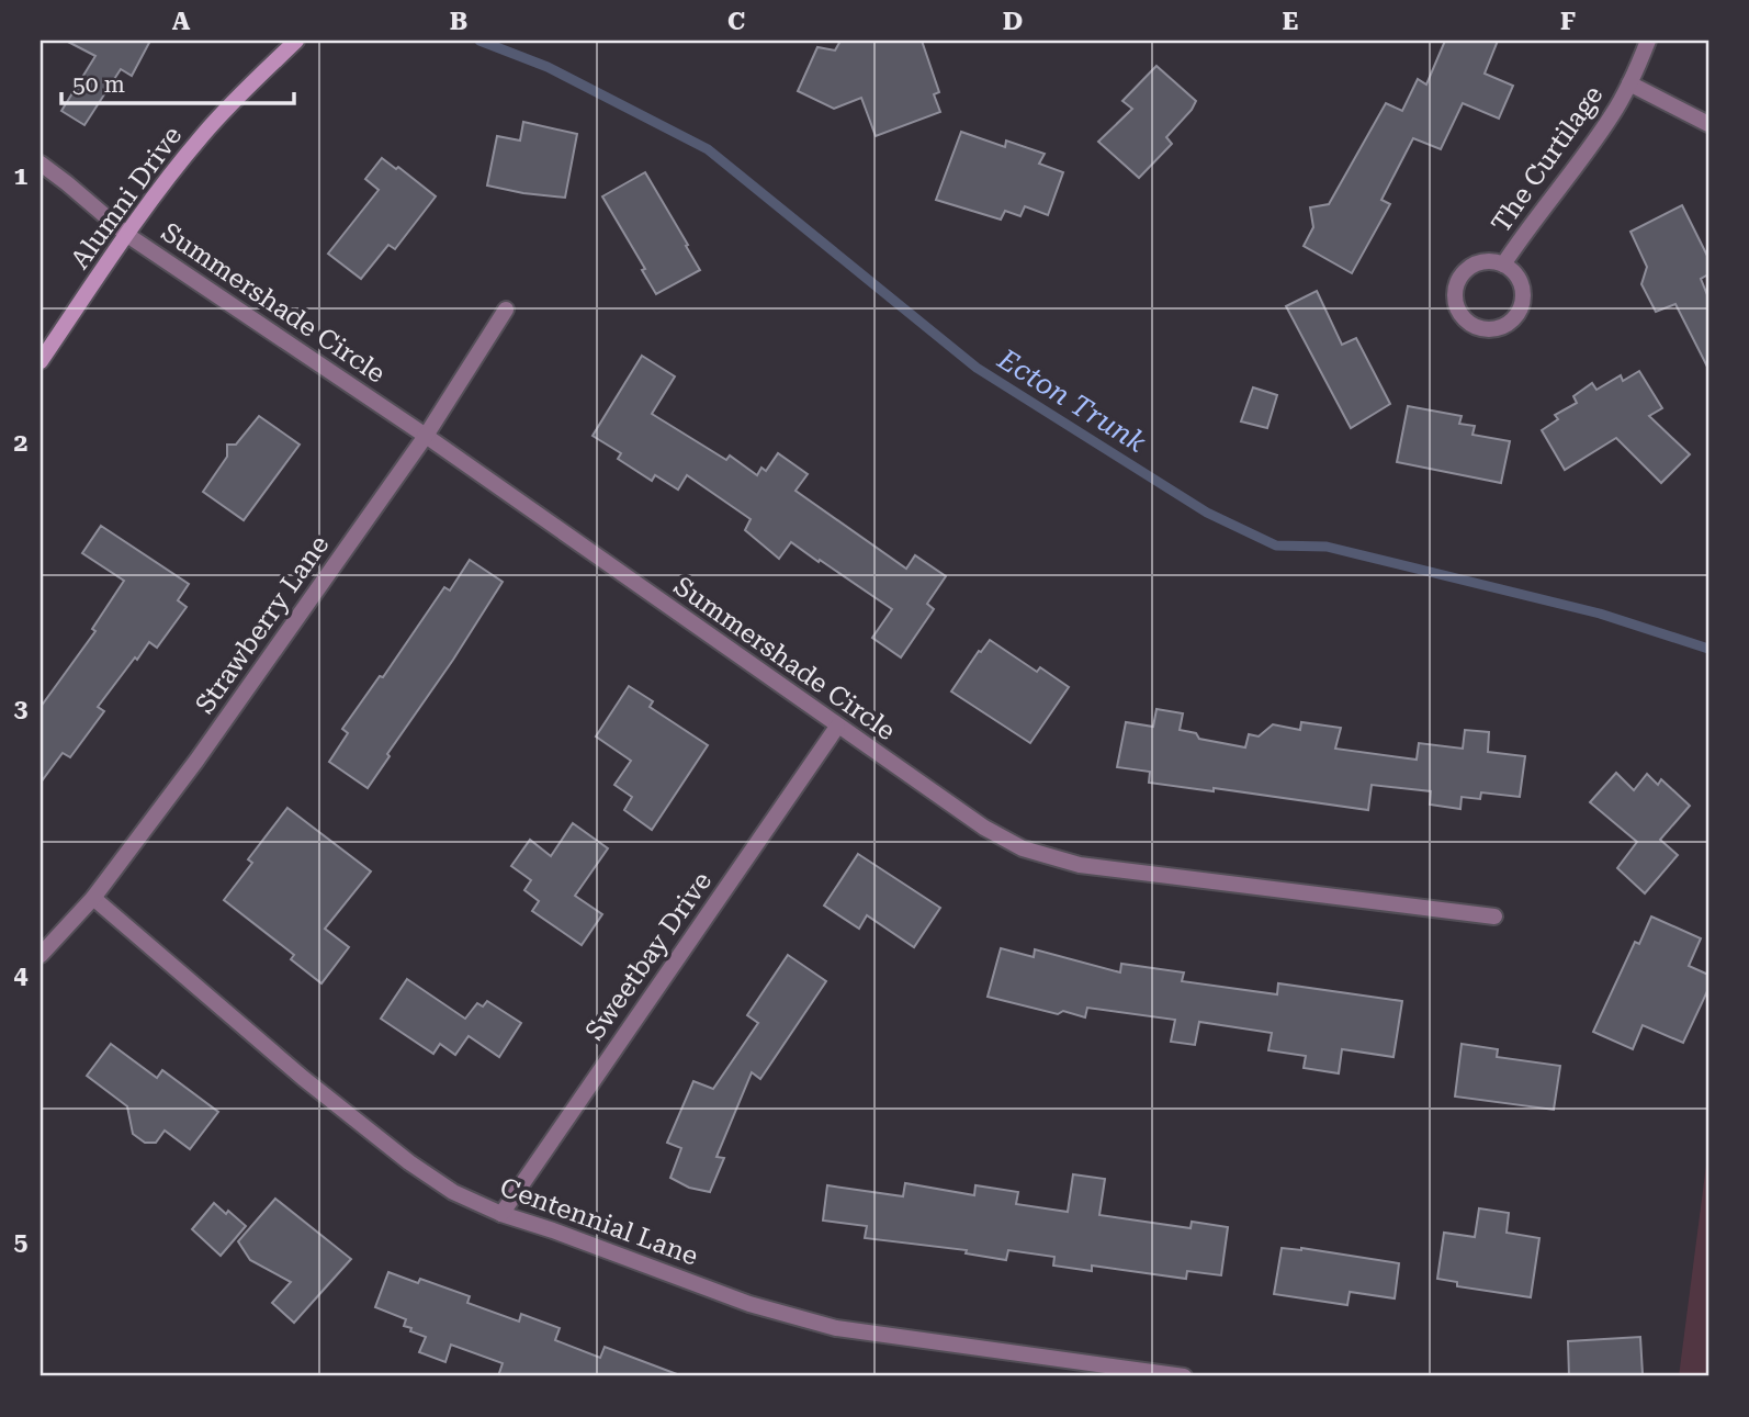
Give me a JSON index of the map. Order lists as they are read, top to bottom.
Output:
{
  "streets": {
    "main road": ["Alumni Drive"],
    "street": [
      "The Curtilage",
      "Summershade Circle",
      "Strawberry Lane",
      "Sweetbay Drive",
      "Centennial Lane"
    ]
  },
  "crossings": [
    ["Alumni Drive", "Summershade Circle"],
    ["Summershade Circle", "Strawberry Lane"],
    ["Summershade Circle", "Sweetbay Drive"],
    ["Strawberry Lane", "Centennial Lane"],
    ["Sweetbay Drive", "Centennial Lane"]
  ],
  "water": ["Ecton Trunk"],
  "scale_bar": "50 m",
  "grid": {
    "columns": [
      "A",
      "B",
      "C",
      "D",
      "E",
      "F"
    ],
    "rows": [
      "1",
      "2",
      "3",
      "4",
      "5"
    ]
  }
}
